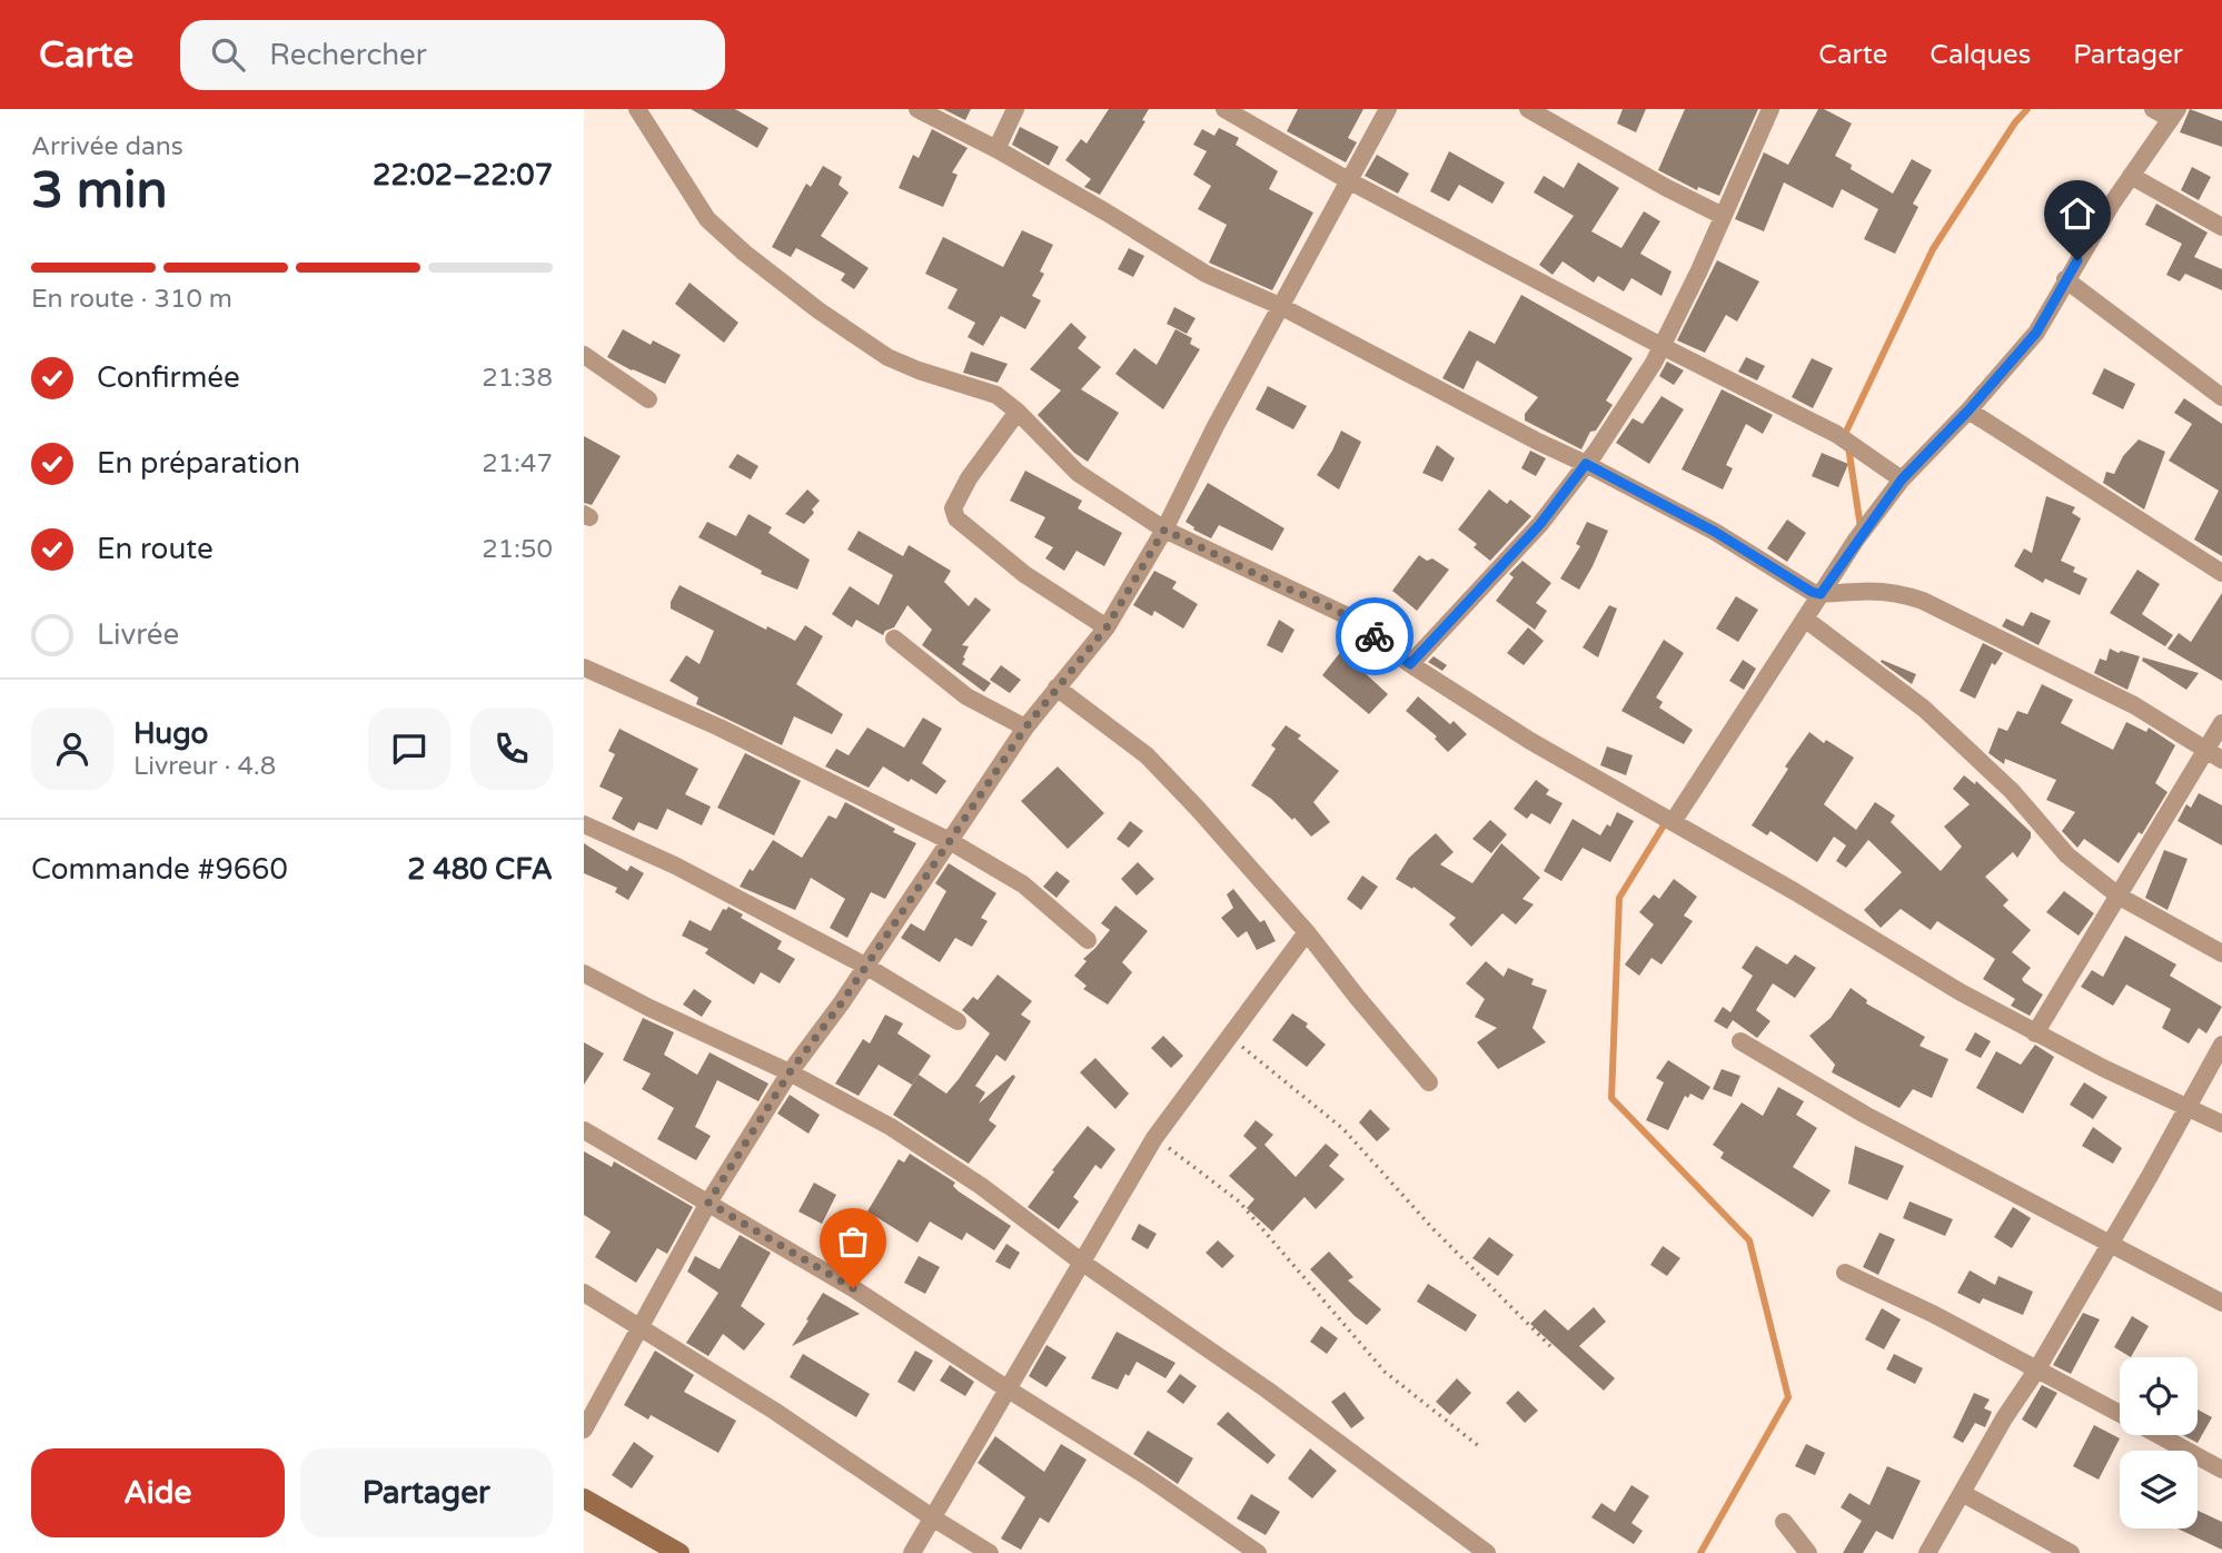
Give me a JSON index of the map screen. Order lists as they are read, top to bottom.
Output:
{
  "page": {
    "header": "Carte",
    "search": "Rechercher",
    "nav": ["Carte", "Calques", "Partager"],
    "heading": ["3 min", "Arrivée dans", "22:02–22:07"],
    "panel": [
      "Hugo",
      "Livreur · 4.8",
      "Commande #9660",
      "2 480 CFA"
    ],
    "bar": "En route · 310 m",
    "list": [
      ["Confirmée", "21:38"],
      ["En préparation", "21:47"],
      ["En route", "21:50"],
      "Livrée"
    ],
    "buttons": ["Aide", "Partager"]
  }
}
